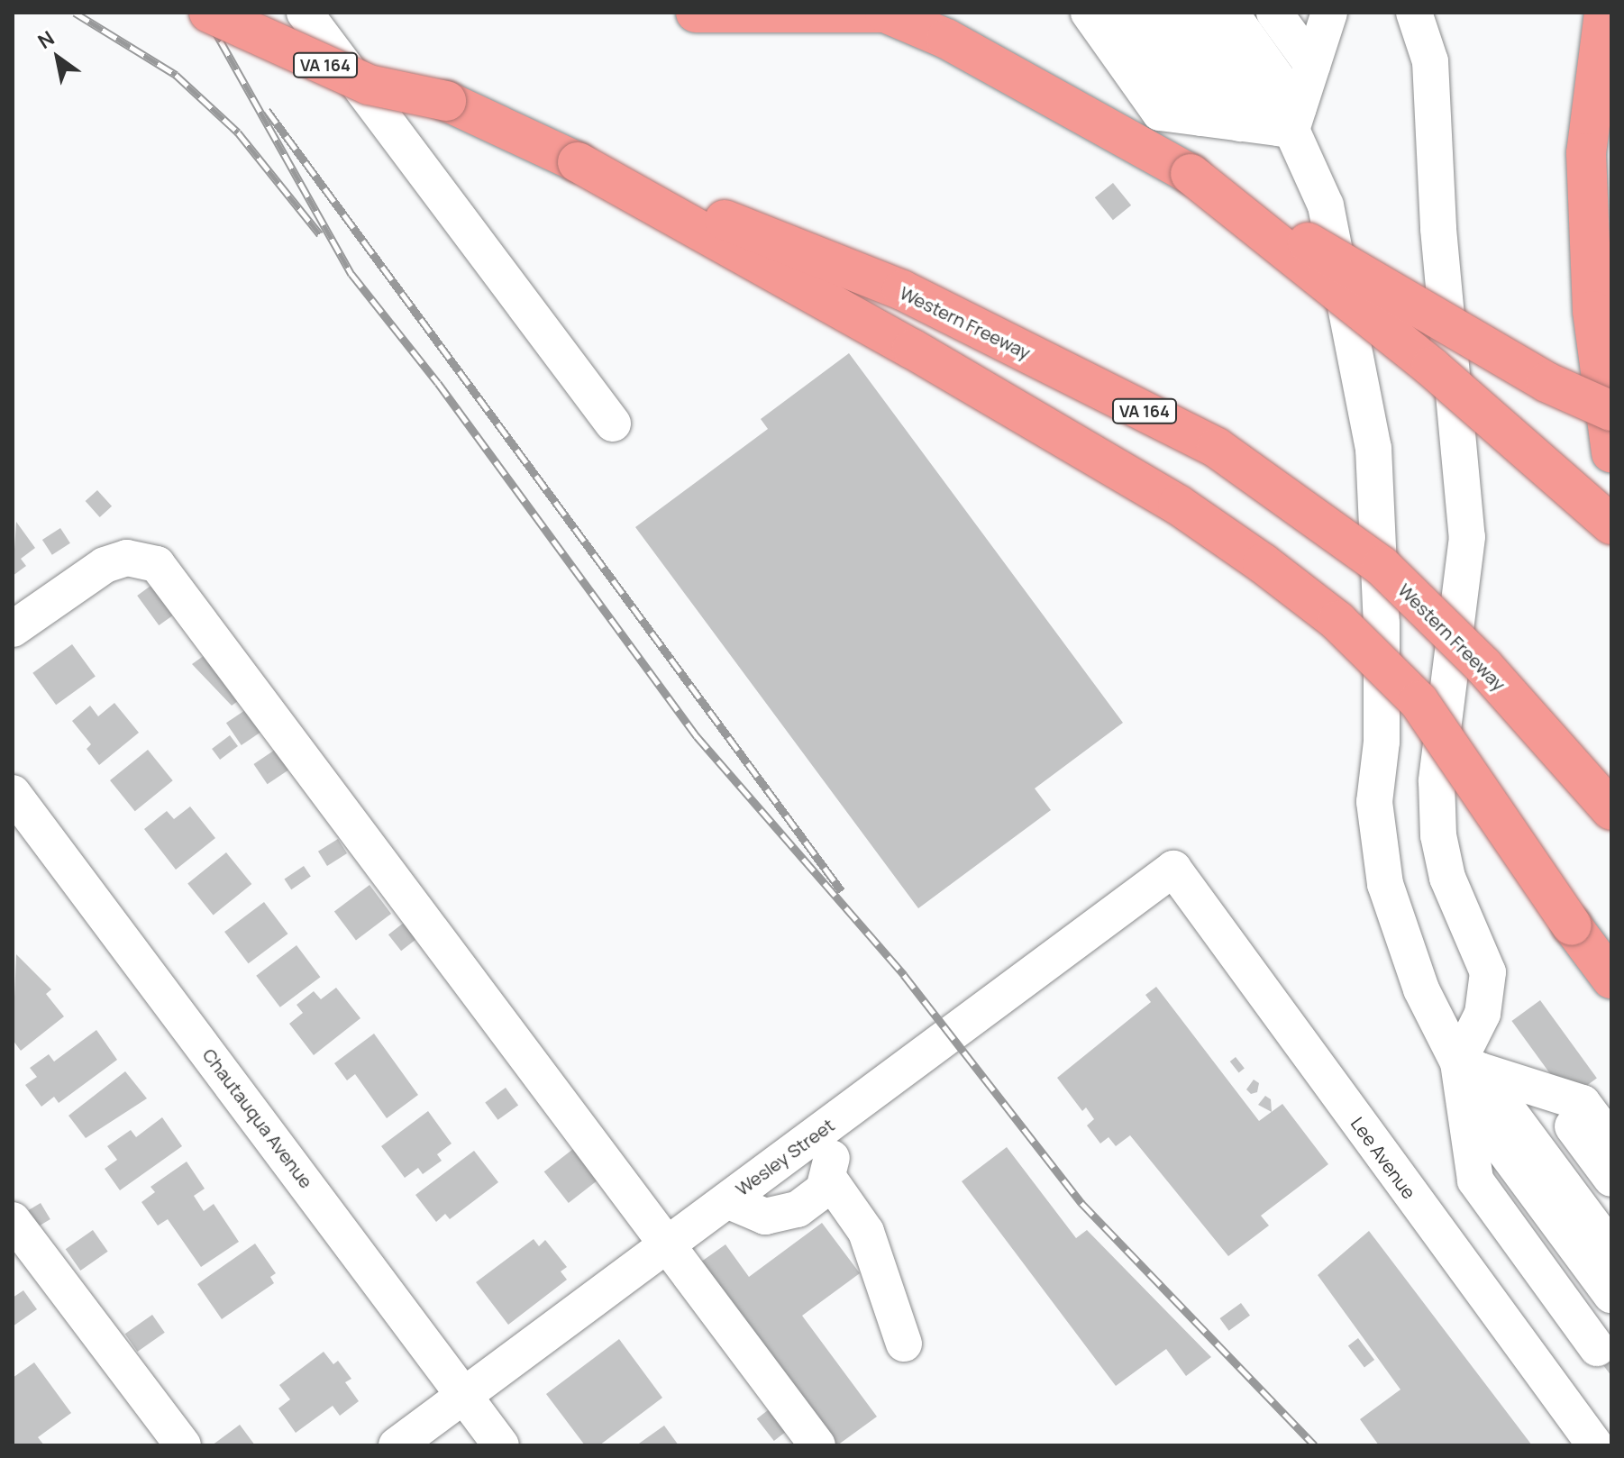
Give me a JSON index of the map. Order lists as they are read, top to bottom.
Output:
{
  "streets": {
    "highway": ["VA 164", "Western Freeway"],
    "street": ["Chautauqua Avenue", "Wesley Street", "Lee Avenue"]
  },
  "crossings": [
    ["Chautauqua Avenue", "Wesley Street"],
    ["Wesley Street", "Lee Avenue"]
  ],
  "north": "top left"
}
